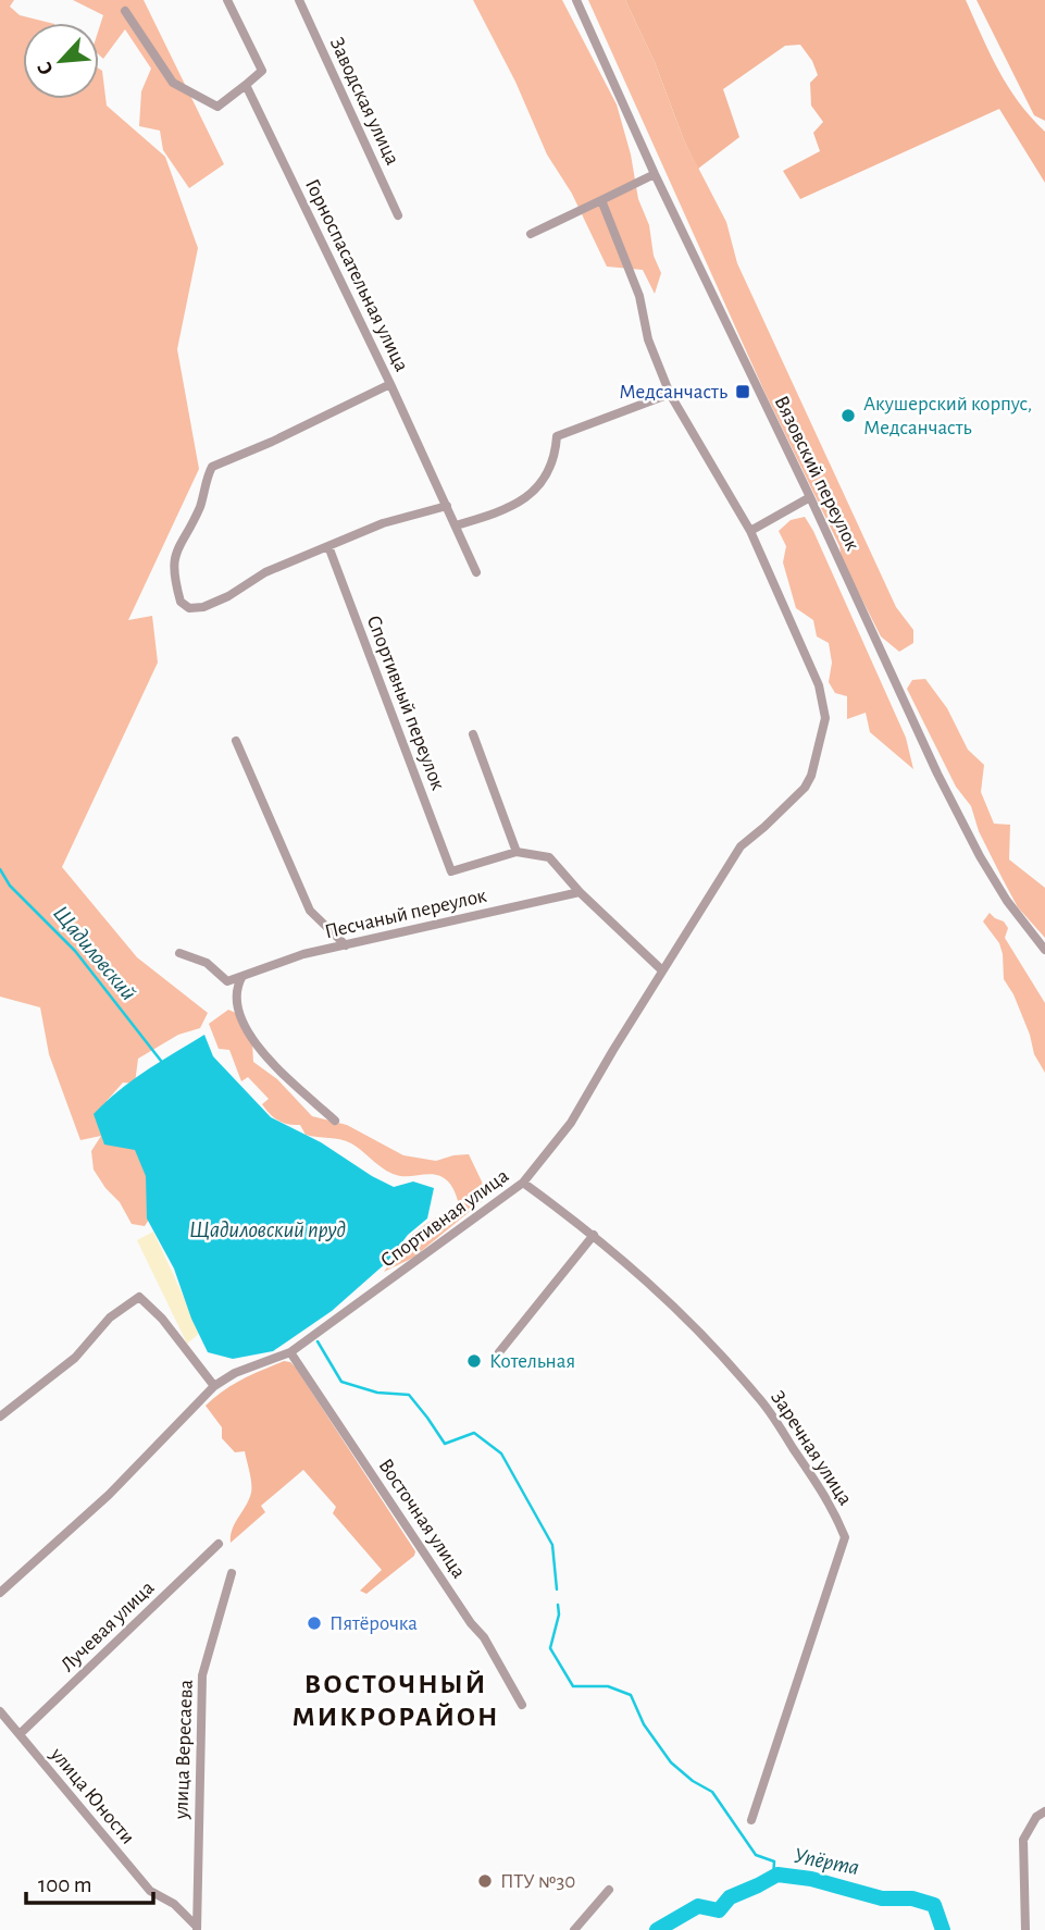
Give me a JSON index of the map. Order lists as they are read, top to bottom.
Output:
{
  "streets": {
    "street": [
      "Заводская улица",
      "Горноспасательная улица",
      "Вязовский переулок",
      "Спортивный переулок",
      "Песчаный переулок",
      "Спортивная улица",
      "Заречная улица",
      "Восточная улица",
      "Лучевая улица",
      "улица Вересаева",
      "улица Юности"
    ]
  },
  "crossings": [
    ["Спортивная улица", "Заречная улица"],
    ["Спортивная улица", "Восточная улица"],
    ["Лучевая улица", "улица Юности"],
    ["улица Вересаева", "улица Юности"]
  ],
  "districts": ["ВОСТОЧНЫЙ МИКРОРАЙОН"],
  "water": ["Щадиловский", "Щадиловский пруд", "Упёрта"],
  "places": {
    "transit": ["Медсанчасть"],
    "other": [
      "Акушерский корпус, Медсанчасть",
      "Котельная",
      "Пятёрочка",
      "ПТУ №30"
    ]
  },
  "scale_bar": "100 m",
  "north": "bottom left"
}
